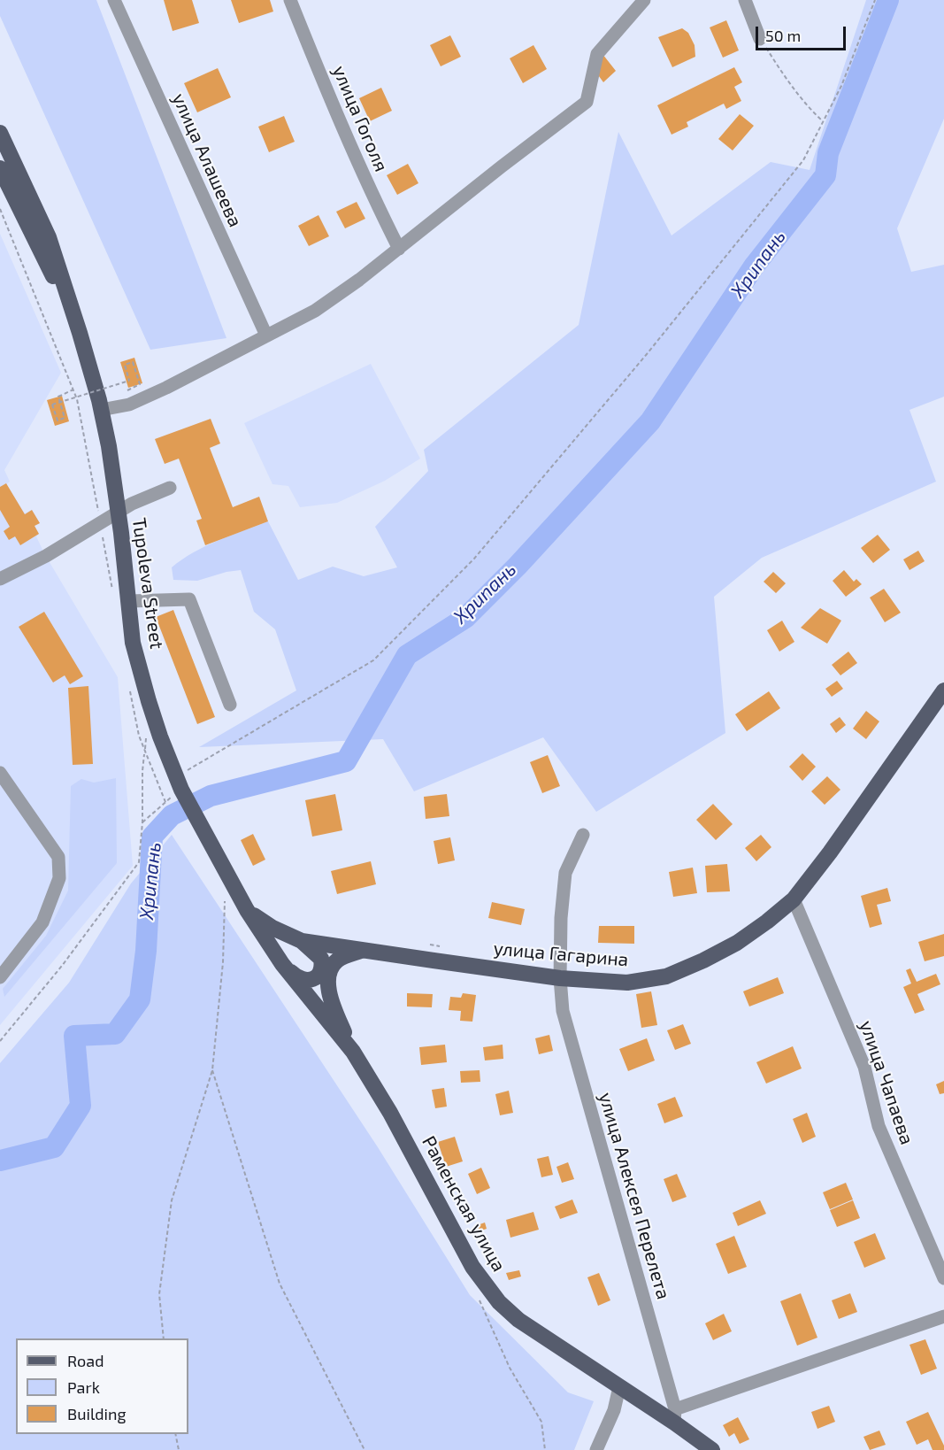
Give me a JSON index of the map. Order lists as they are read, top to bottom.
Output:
{
  "streets": {
    "main road": ["Tupoleva Street", "улица Гагарина", "Раменская улица"],
    "street": [
      "улица Гоголя",
      "улица Алашеева",
      "улица Чапаева",
      "улица Алексея Перелета"
    ]
  },
  "crossings": [
    ["Tupoleva Street", "улица Гагарина"],
    ["Tupoleva Street", "Раменская улица"],
    ["улица Гагарина", "улица Чапаева"],
    ["улица Гагарина", "улица Алексея Перелета"],
    ["улица Гагарина", "Раменская улица"],
    ["улица Алексея Перелета", "Раменская улица"]
  ],
  "water": ["Хрипань"],
  "legend": ["Road", "Park", "Building"],
  "scale_bar": "50 m"
}
